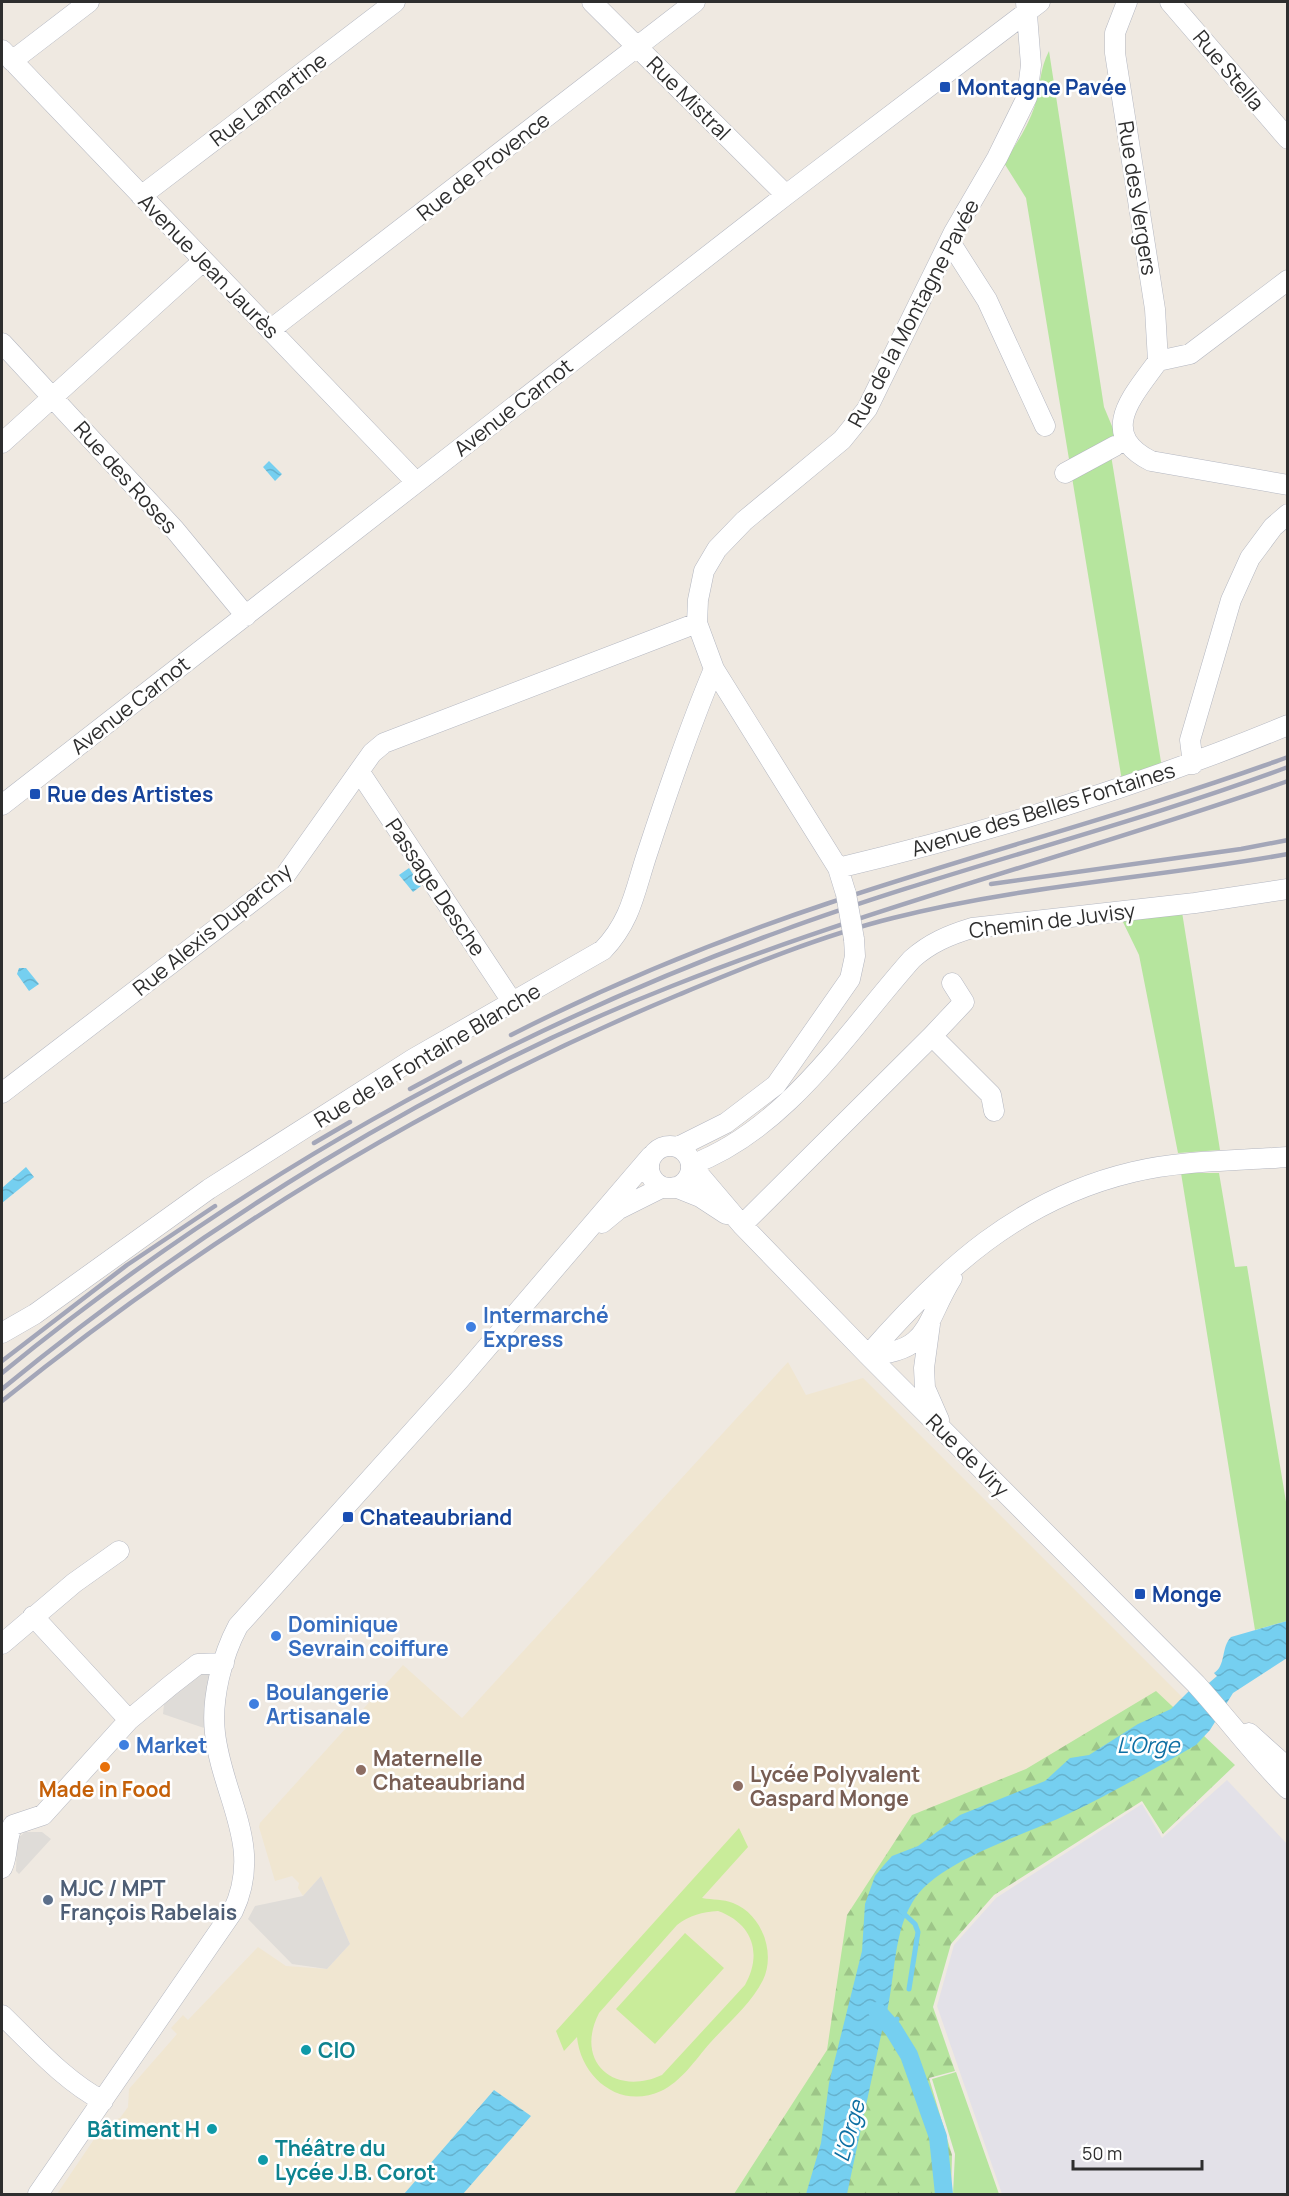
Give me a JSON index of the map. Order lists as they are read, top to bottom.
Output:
{
  "streets": {
    "street": [
      "Rue Stella",
      "Rue Mistral",
      "Rue Lamartine",
      "Rue de Provence",
      "Rue des Vergers",
      "Avenue Jean Jaurès",
      "Rue de la Montagne Pavée",
      "Avenue Carnot",
      "Rue des Roses",
      "Avenue des Belles Fontaines",
      "Passage Desche",
      "Chemin de Juvisy",
      "Rue Alexis Duparchy",
      "Rue de la Fontaine Blanche",
      "Rue de Viry"
    ]
  },
  "crossings": [
    ["Rue Mistral", "Rue de Provence"],
    ["Rue Mistral", "Avenue Carnot"],
    ["Rue Lamartine", "Avenue Jean Jaurès"],
    ["Rue de Provence", "Avenue Jean Jaurès"],
    ["Avenue Jean Jaurès", "Avenue Carnot"],
    ["Rue de la Montagne Pavée", "Avenue Carnot"],
    ["Rue de la Montagne Pavée", "Avenue des Belles Fontaines"],
    ["Rue de la Montagne Pavée", "Chemin de Juvisy"],
    ["Rue de la Montagne Pavée", "Rue Alexis Duparchy"],
    ["Rue de la Montagne Pavée", "Rue de la Fontaine Blanche"],
    ["Rue de la Montagne Pavée", "Rue de Viry"],
    ["Avenue Carnot", "Rue des Roses"],
    ["Passage Desche", "Rue Alexis Duparchy"],
    ["Passage Desche", "Rue de la Fontaine Blanche"],
    ["Chemin de Juvisy", "Rue de Viry"]
  ],
  "water": ["L'Orge"],
  "places": {
    "transit": [
      "Montagne Pavée",
      "Rue des Artistes",
      "Chateaubriand",
      "Monge"
    ],
    "other": [
      "Intermarché Express",
      "Dominique Sevrain coiffure",
      "Boulangerie Artisanale",
      "Market",
      "Made in Food",
      "Maternelle Chateaubriand",
      "Lycée Polyvalent Gaspard Monge",
      "MJC / MPT François Rabelais",
      "CIO",
      "Bâtiment H",
      "Théâtre du Lycée J.B. Corot"
    ]
  },
  "scale_bar": "50 m"
}
